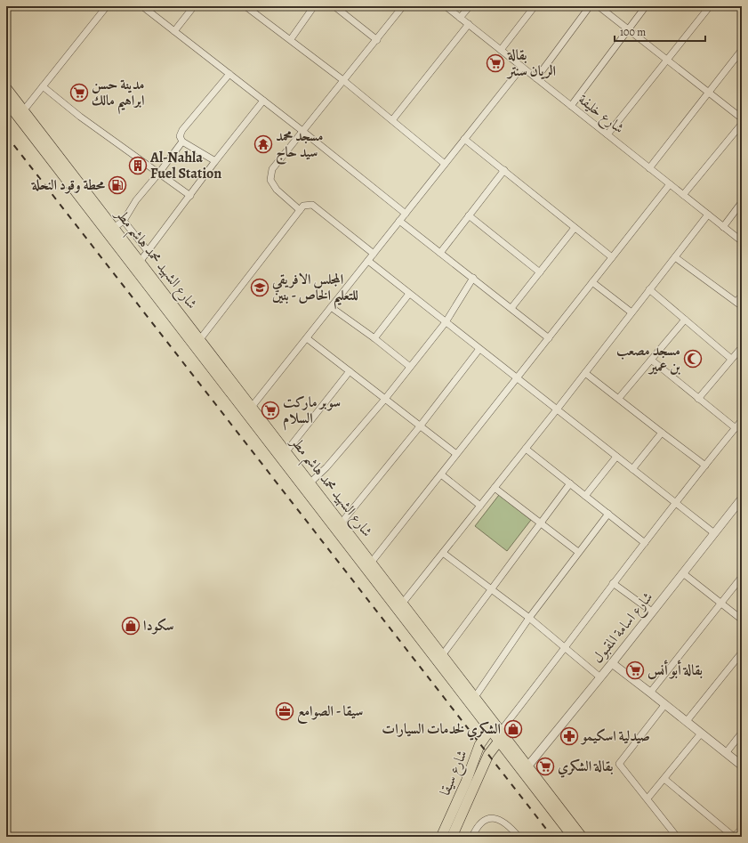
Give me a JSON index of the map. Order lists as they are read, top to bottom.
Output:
{
  "streets": {
    "main road": ["شارع الشهيد محمد هاشم مطر", "شارع سيقا"],
    "street": ["شارع خليفة", "شارع اسامة المقبول"]
  },
  "crossings": [
    ["شارع الشهيد محمد هاشم مطر", "شارع اسامة المقبول"],
    ["شارع الشهيد محمد هاشم مطر", "شارع سيقا"]
  ],
  "places": {
    "supermarket": [
      "بقالة الريان سنتر",
      "مدينة حسن ابراهيم مالك",
      "سوبر ماركت السلام",
      "بقالة أبو أنس",
      "بقالة الشكري"
    ],
    "temple": ["مسجد محمد سيد حاج"],
    "building": ["Al-Nahla Fuel Station"],
    "fuel station": ["محطة وقود النحلة"],
    "school or university": ["المجلس الافريقي للتعليم الخاص - بنين"],
    "mosque": ["مسجد مصعب بن عمير"],
    "shop": ["سكودا", "الشكري لخدمات السيارات"],
    "office": ["سيقا - الصوامع"],
    "pharmacy": ["صيدلية اسكيمو"]
  },
  "scale_bar": "100 m"
}
